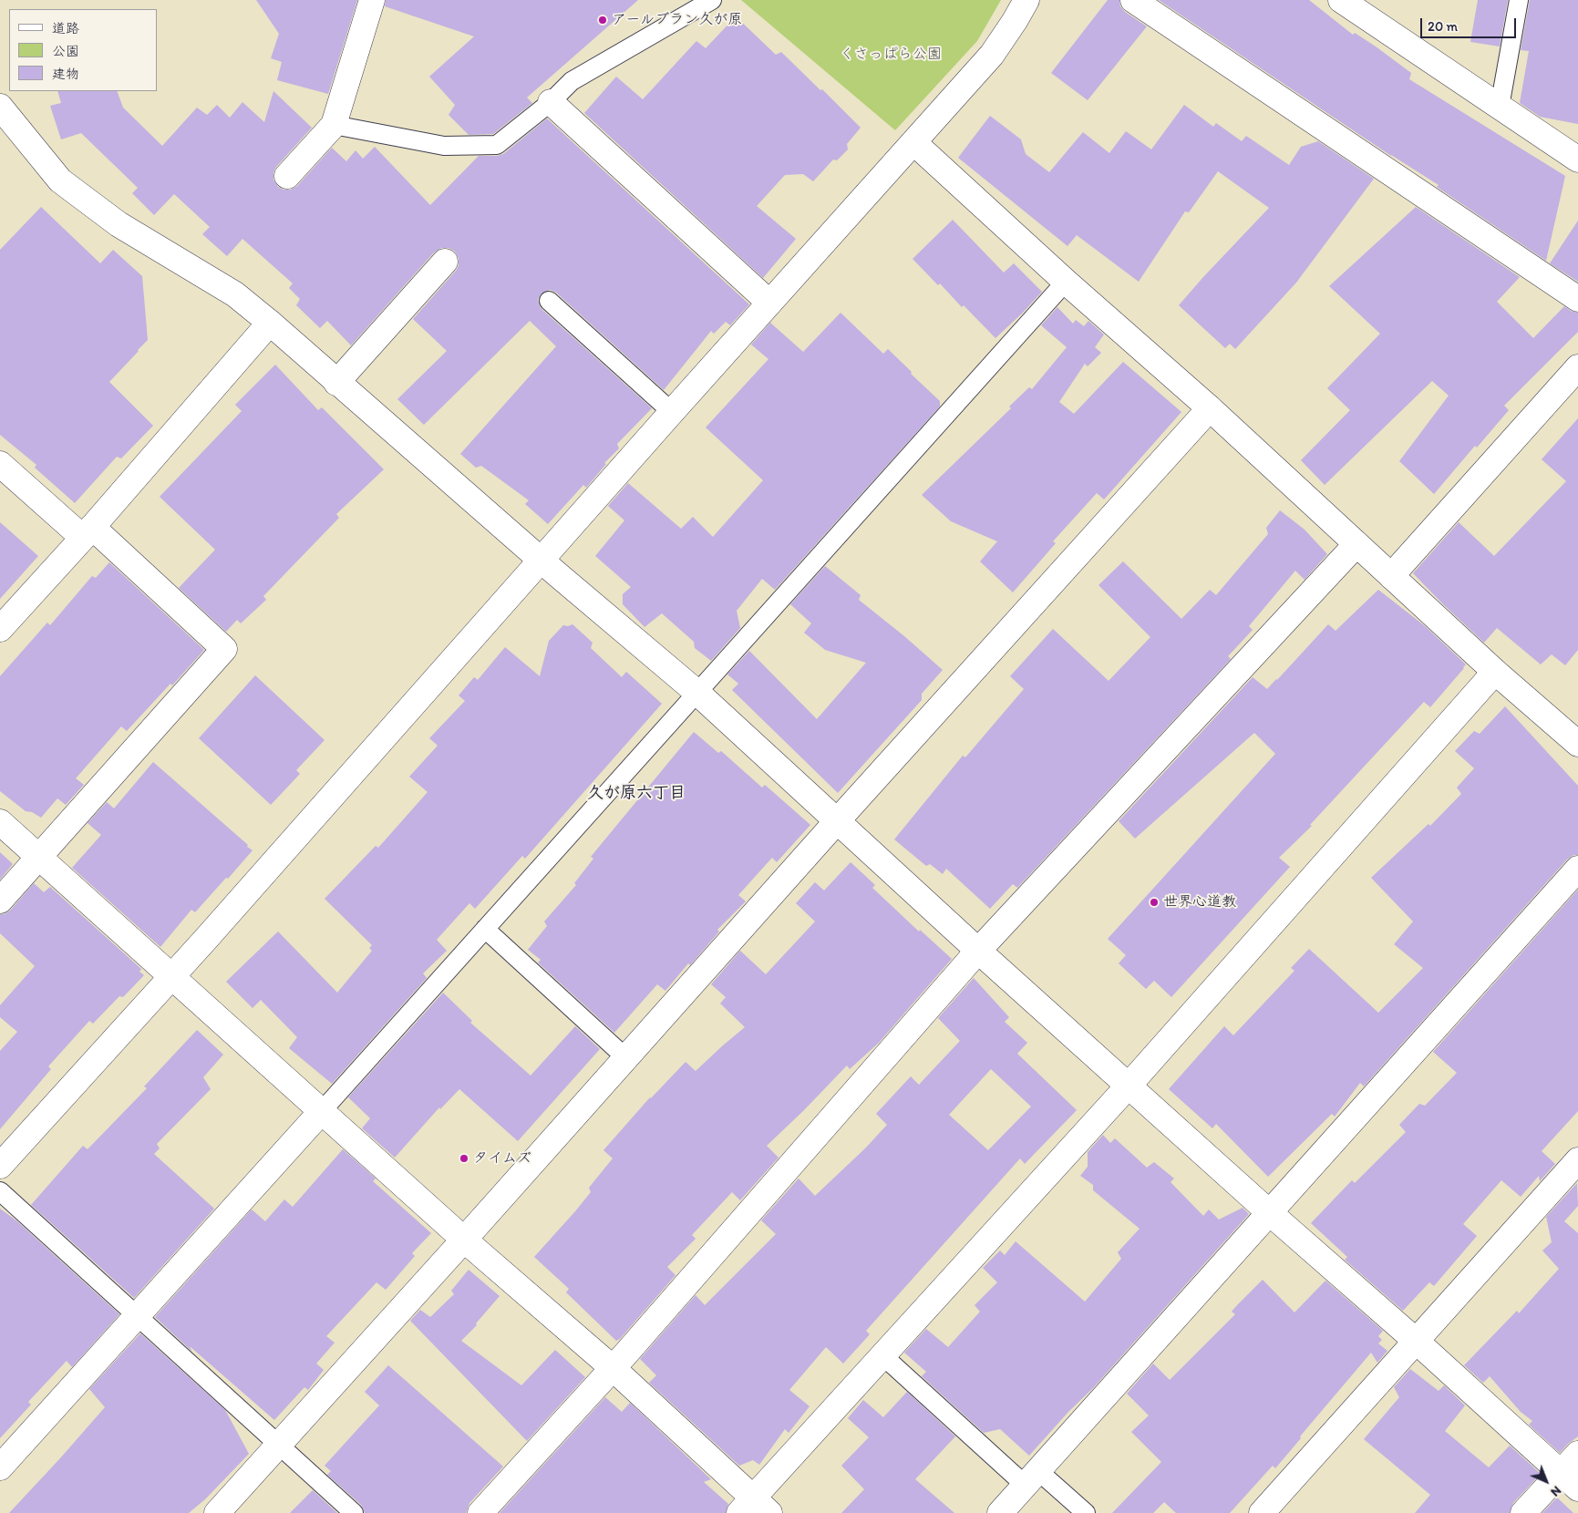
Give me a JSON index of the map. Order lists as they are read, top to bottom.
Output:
{
  "districts": ["久が原六丁目"],
  "parks": ["くさっぱら公園"],
  "places": ["アールブラン久が原", "世界心道教", "タイムズ"],
  "legend": ["道路", "公園", "建物"],
  "scale_bar": "20 m",
  "north": "bottom right"
}
